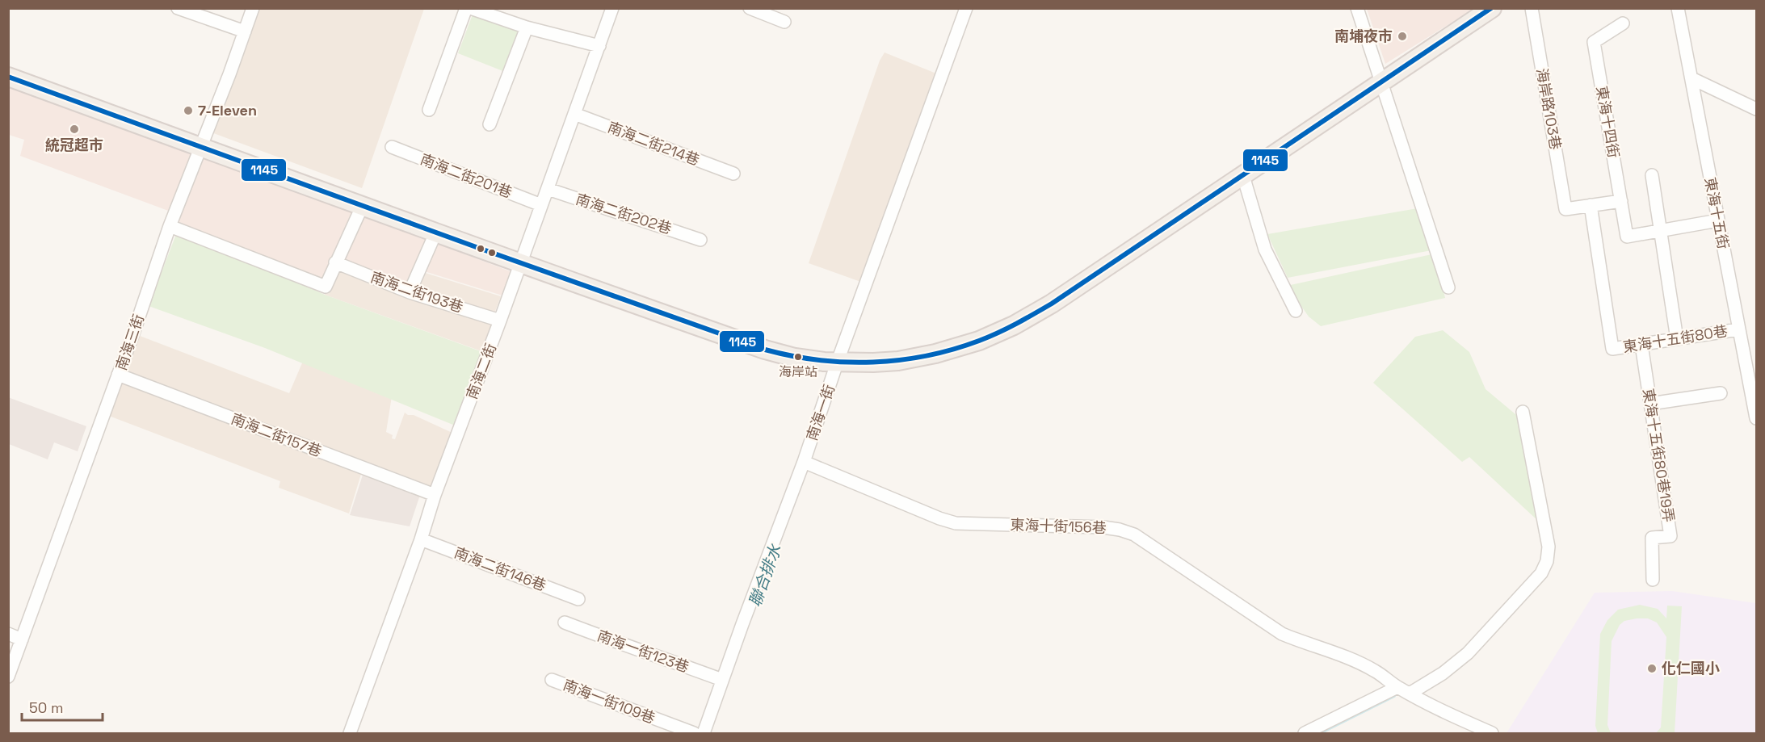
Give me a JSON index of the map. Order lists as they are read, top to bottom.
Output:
{
  "streets": {
    "street": [
      "海岸路103巷",
      "東海十四街",
      "南海二街214巷",
      "南海二街201巷",
      "東海十五街",
      "南海二街202巷",
      "南海二街193巷",
      "東海十五街80巷",
      "南海三街",
      "南海二街",
      "南海一街",
      "南海二街157巷",
      "東海十五街80巷19弄",
      "東海十街156巷",
      "南海二街146巷",
      "南海一街123巷",
      "南海一街109巷"
    ]
  },
  "crossings": [
    ["海岸路103巷", "東海十五街80巷"],
    ["南海二街214巷", "南海二街"],
    ["南海二街201巷", "南海二街"],
    ["東海十五街", "東海十五街80巷"],
    ["南海二街202巷", "南海二街"],
    ["南海二街193巷", "南海二街"],
    ["東海十五街80巷", "東海十五街80巷19弄"],
    ["南海三街", "南海二街157巷"],
    ["南海二街", "南海二街157巷"],
    ["南海二街", "南海二街146巷"],
    ["南海一街", "東海十街156巷"],
    ["南海一街", "南海一街123巷"]
  ],
  "water": ["聯合排水"],
  "places": [
    "南埔夜市",
    "7-Eleven",
    "統冠超市",
    "海岸站",
    "化仁國小"
  ],
  "lines": ["transit line 1145"],
  "scale_bar": "50 m"
}
